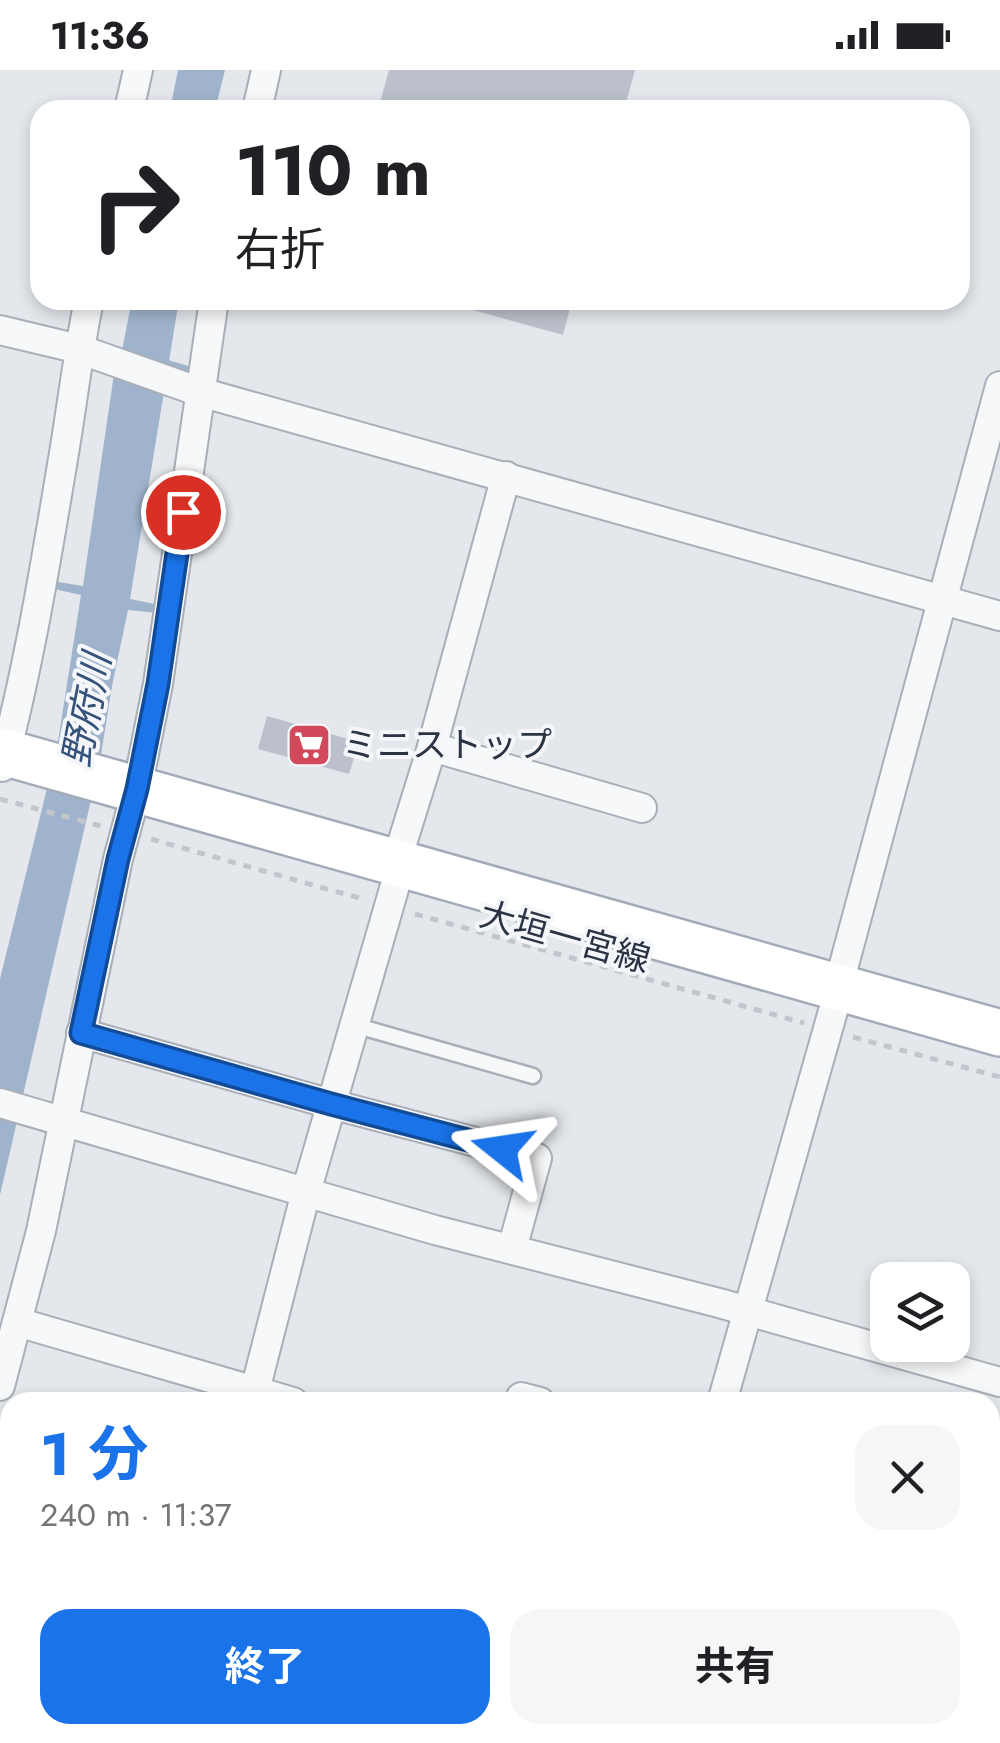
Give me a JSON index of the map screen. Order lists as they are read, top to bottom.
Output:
{
  "streets": {
    "main road": ["大垣一宮線"]
  },
  "water": ["野府川"],
  "places": {
    "supermarket": ["ミニストップ"]
  },
  "page": {
    "status": "11:36",
    "turn": ["110 m", "右折"],
    "heading": ["1 分", "240 m · 11:37"],
    "buttons": ["終了", "共有"]
  }
}
